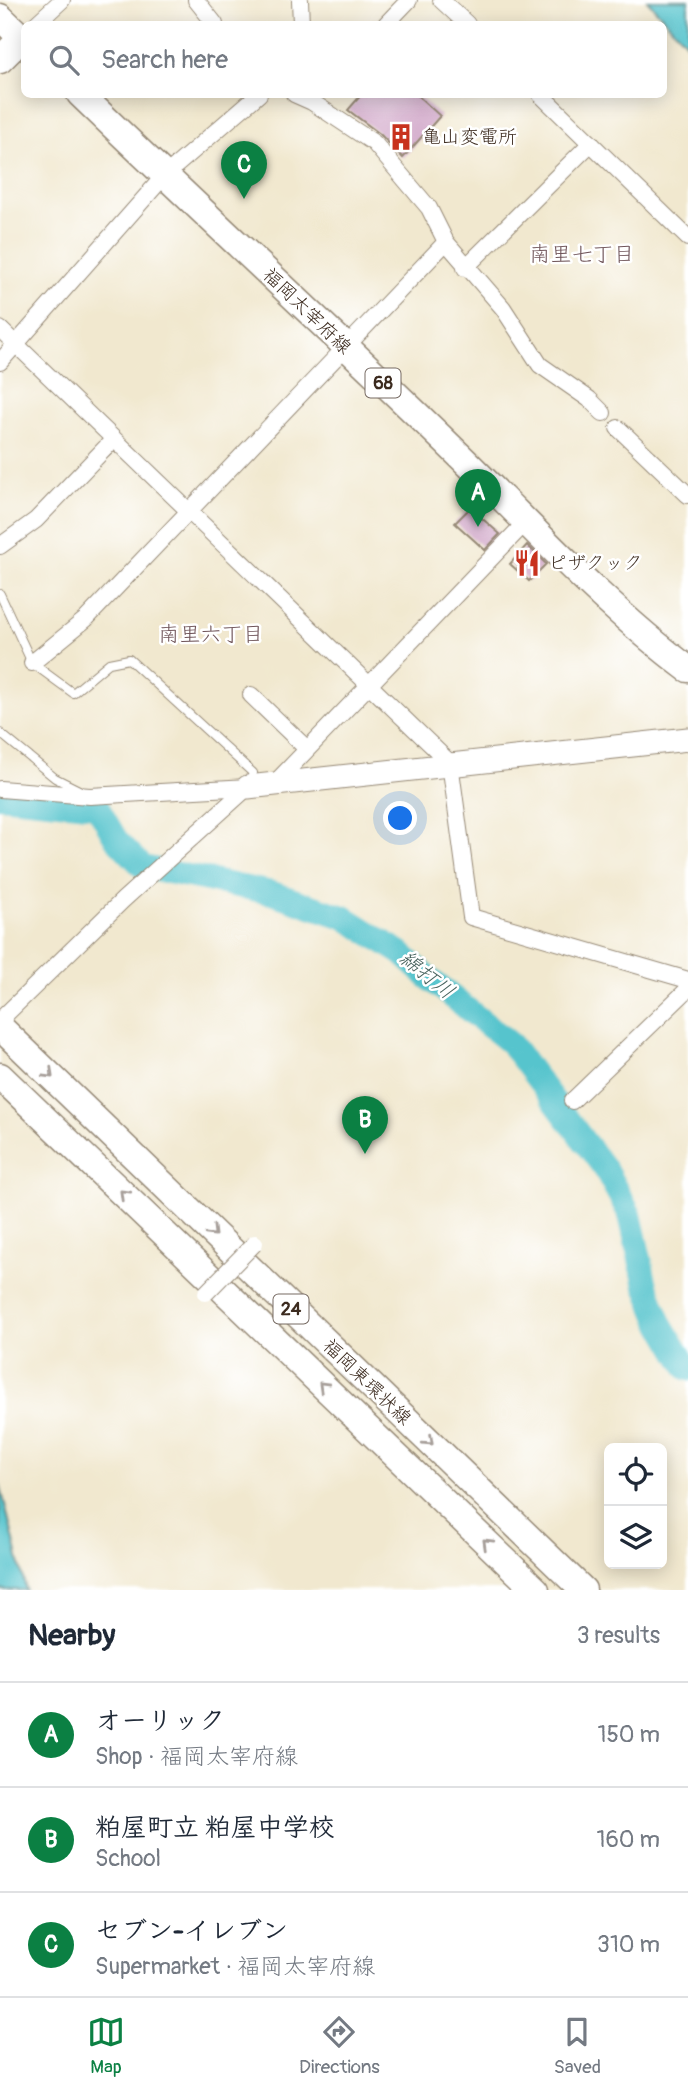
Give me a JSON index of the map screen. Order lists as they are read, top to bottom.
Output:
{
  "streets": {
    "main road": [
      "福岡太宰府線",
      "68",
      "24",
      "福岡東環状線"
    ]
  },
  "districts": ["南里七丁目", "南里六丁目"],
  "water": ["綿打川"],
  "places": {
    "building": ["亀山変電所"],
    "restaurant": ["ピザクック"]
  },
  "page": {
    "search": "Search here",
    "pins": ["C", "A", "B"],
    "heading": ["Nearby", "3 results"],
    "list": [
      {
        "mark": "A",
        "name": "オーリック",
        "note": "Shop · 福岡太宰府線",
        "value": "150 m"
      },
      {
        "mark": "B",
        "name": "粕屋町立 粕屋中学校",
        "note": "School",
        "value": "160 m"
      },
      {
        "mark": "C",
        "name": "セブン-イレブン",
        "note": "Supermarket · 福岡太宰府線",
        "value": "310 m"
      }
    ],
    "nav": ["Map", "Directions", "Saved"]
  }
}
